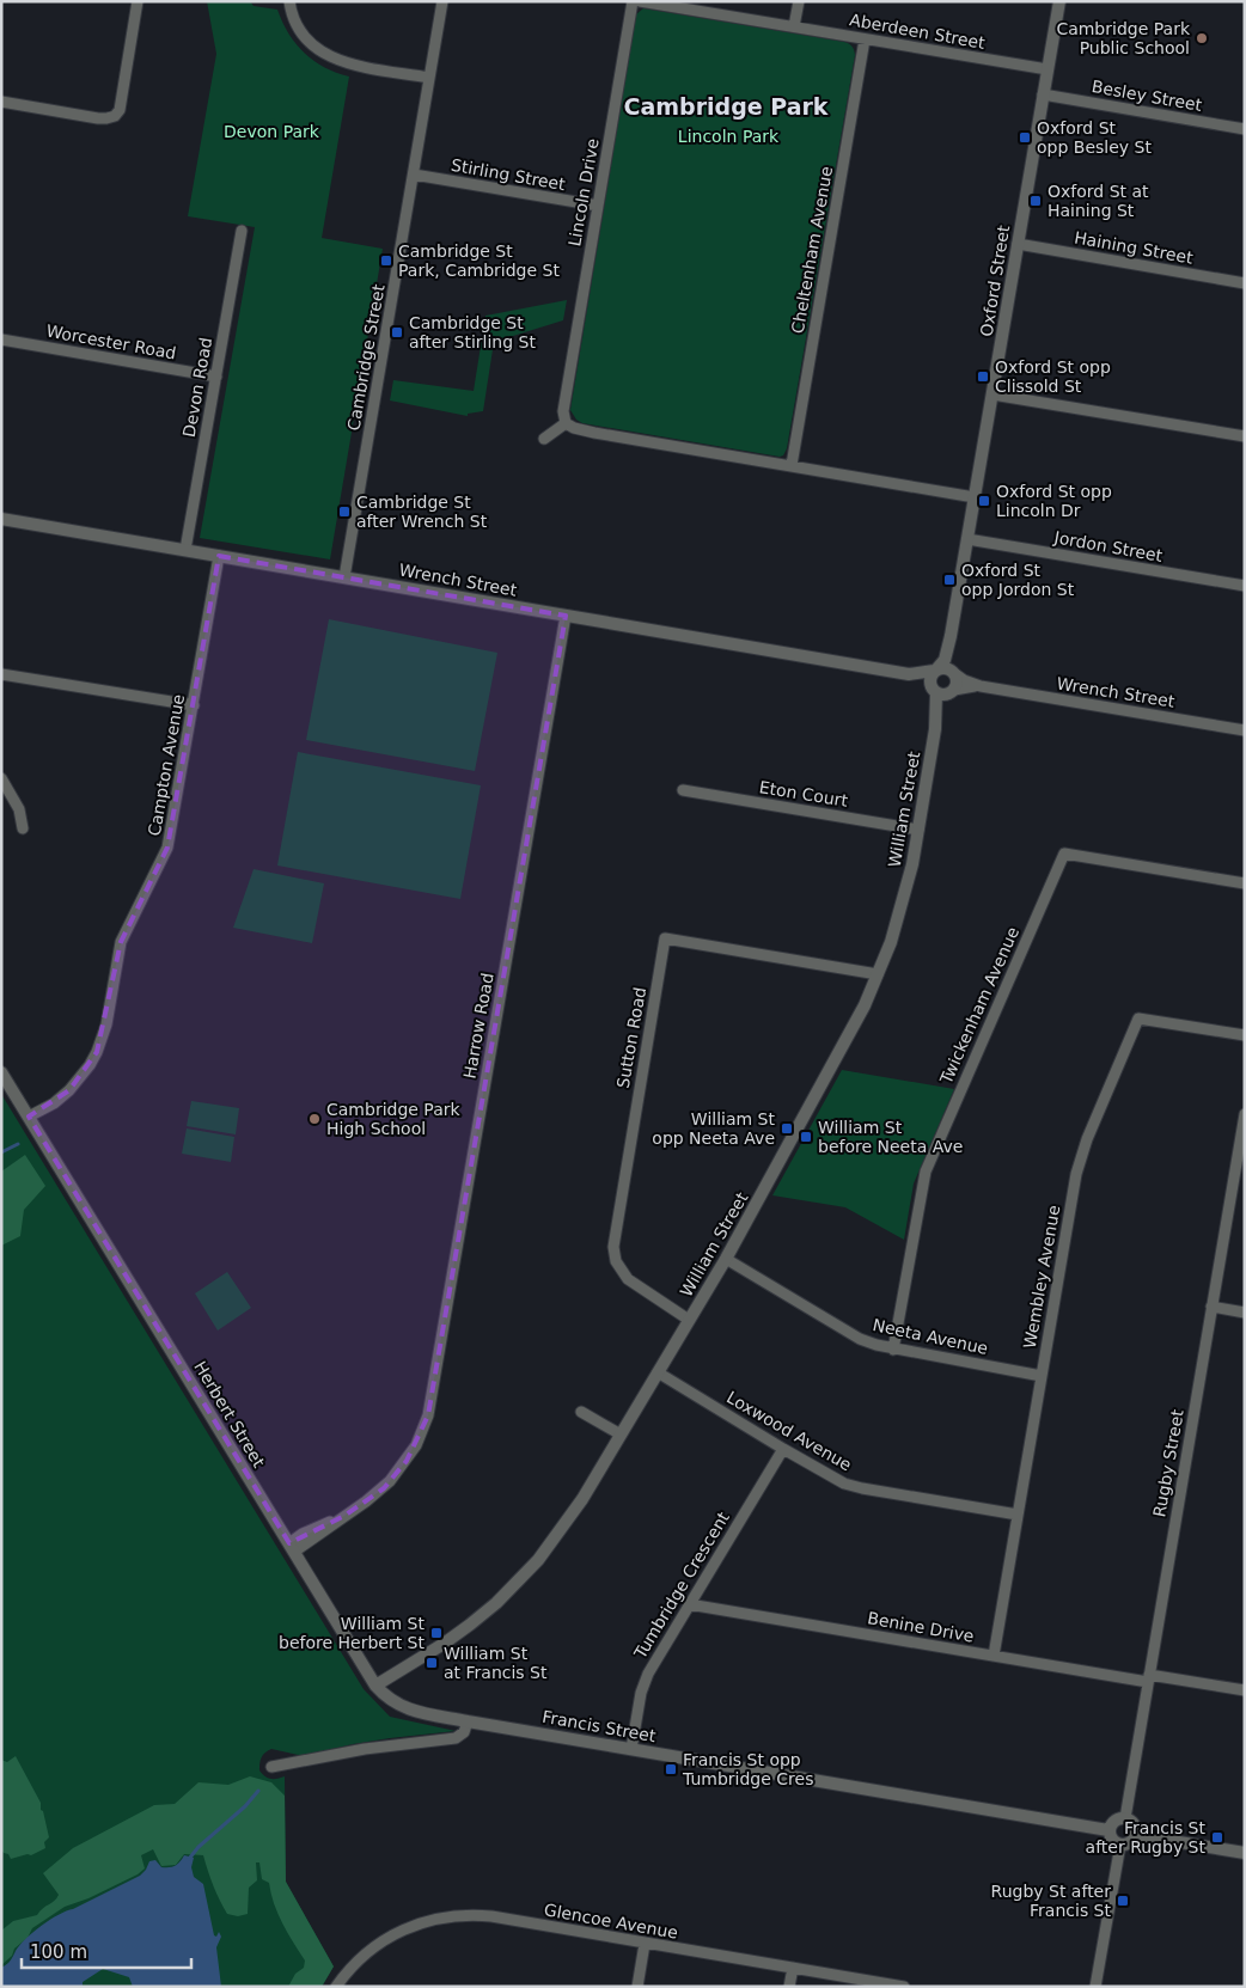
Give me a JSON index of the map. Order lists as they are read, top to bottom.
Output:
{
  "streets": {
    "street": [
      "Aberdeen Street",
      "Besley Street",
      "Stirling Street",
      "Lincoln Drive",
      "Haining Street",
      "Cheltenham Avenue",
      "Oxford Street",
      "Worcester Road",
      "Cambridge Street",
      "Devon Road",
      "Jordon Street",
      "Wrench Street",
      "Campton Avenue",
      "Eton Court",
      "William Street",
      "Twickenham Avenue",
      "Harrow Road",
      "Sutton Road",
      "Wembley Avenue",
      "Neeta Avenue",
      "Herbert Street",
      "Loxwood Avenue",
      "Rugby Street",
      "Tumbridge Crescent",
      "Benine Drive",
      "Francis Street",
      "Glencoe Avenue"
    ]
  },
  "crossings": [
    ["Aberdeen Street", "Cheltenham Avenue"],
    ["Aberdeen Street", "Oxford Street"],
    ["Besley Street", "Oxford Street"],
    ["Stirling Street", "Lincoln Drive"],
    ["Stirling Street", "Cambridge Street"],
    ["Haining Street", "Oxford Street"],
    ["Oxford Street", "Jordon Street"],
    ["Oxford Street", "Wrench Street"],
    ["Oxford Street", "William Street"],
    ["Worcester Road", "Devon Road"],
    ["Cambridge Street", "Wrench Street"],
    ["Devon Road", "Wrench Street"],
    ["Wrench Street", "Campton Avenue"],
    ["Wrench Street", "William Street"],
    ["Wrench Street", "Harrow Road"],
    ["Campton Avenue", "Herbert Street"],
    ["Eton Court", "William Street"],
    ["William Street", "Sutton Road"],
    ["William Street", "Neeta Avenue"],
    ["William Street", "Herbert Street"],
    ["William Street", "Loxwood Avenue"],
    ["Twickenham Avenue", "Neeta Avenue"],
    ["Harrow Road", "Herbert Street"],
    ["Wembley Avenue", "Neeta Avenue"],
    ["Wembley Avenue", "Loxwood Avenue"],
    ["Wembley Avenue", "Benine Drive"],
    ["Herbert Street", "Francis Street"],
    ["Loxwood Avenue", "Tumbridge Crescent"],
    ["Rugby Street", "Benine Drive"],
    ["Rugby Street", "Francis Street"],
    ["Tumbridge Crescent", "Benine Drive"],
    ["Tumbridge Crescent", "Francis Street"]
  ],
  "districts": ["Cambridge Park"],
  "parks": ["Devon Park", "Lincoln Park"],
  "places": {
    "other": ["Cambridge Park Public School", "Cambridge Park High School"],
    "transit": [
      "Oxford St opp Besley St",
      "Oxford St at Haining St",
      "Cambridge St Park, Cambridge St",
      "Cambridge St after Stirling St",
      "Oxford St opp Clissold St",
      "Oxford St opp Lincoln Dr",
      "Cambridge St after Wrench St",
      "Oxford St opp Jordon St",
      "William St opp Neeta Ave",
      "William St before Neeta Ave",
      "William St before Herbert St",
      "William St at Francis St",
      "Francis St opp Tumbridge Cres",
      "Francis St after Rugby St",
      "Rugby St after Francis St"
    ]
  },
  "scale_bar": "100 m"
}
